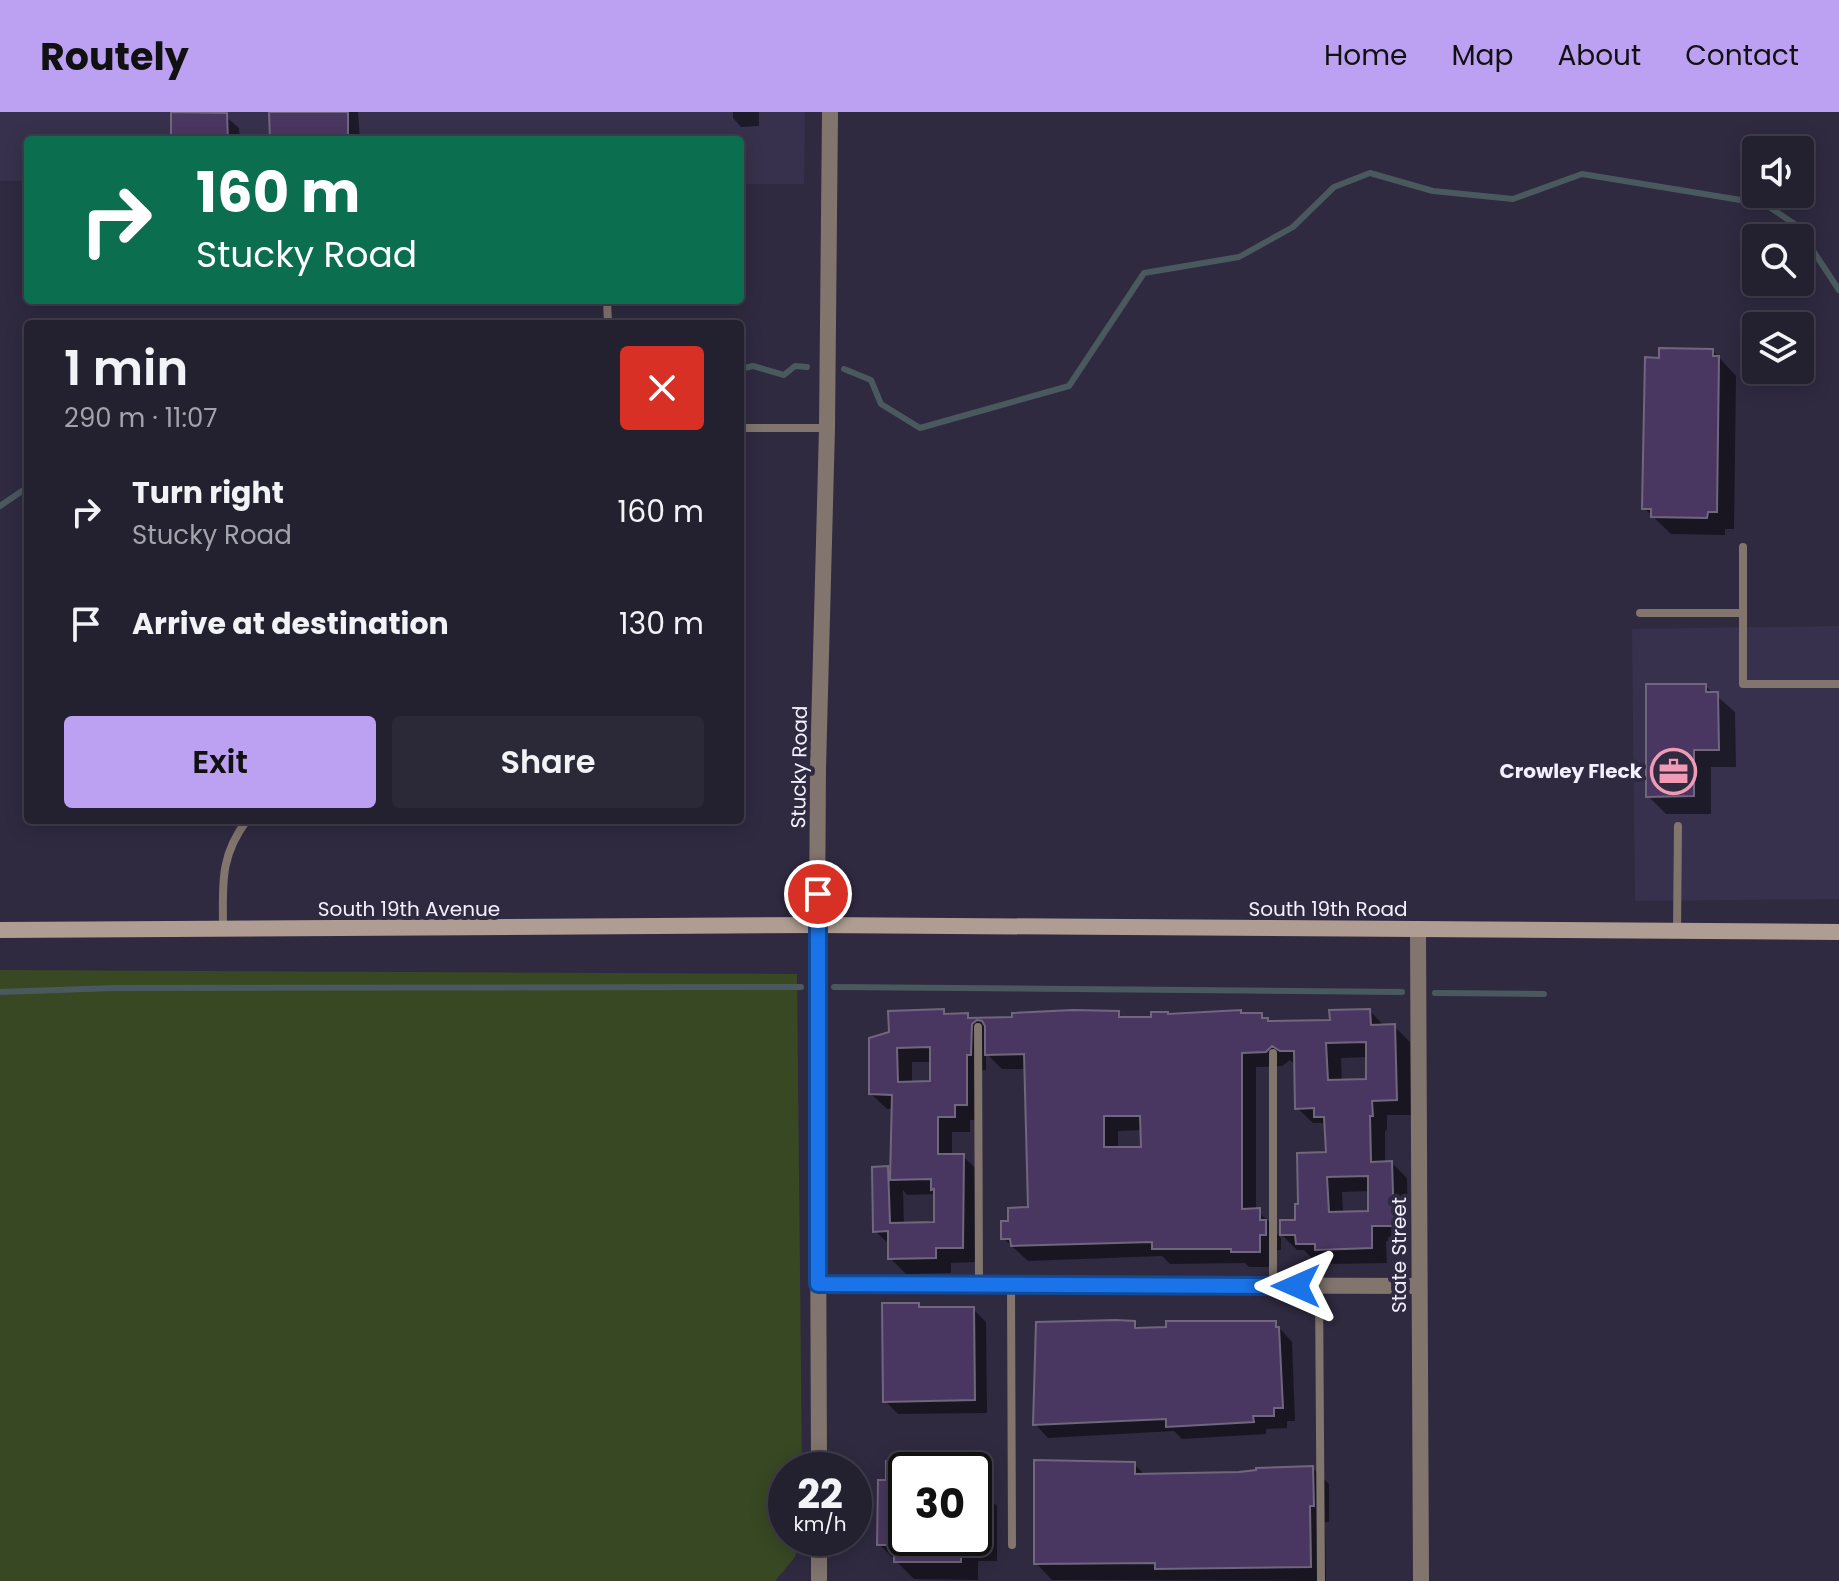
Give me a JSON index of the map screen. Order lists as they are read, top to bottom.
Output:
{
  "streets": {
    "main road": ["South 19th Avenue", "South 19th Road"],
    "street": ["Stucky Road", "State Street"]
  },
  "crossings": [
    ["Stucky Road", "South 19th Avenue"],
    ["Stucky Road", "South 19th Road"],
    ["South 19th Avenue", "South 19th Road"],
    ["South 19th Road", "State Street"]
  ],
  "places": {
    "office": ["Crowley Fleck"]
  },
  "page": {
    "header": "Routely",
    "nav": [
      "Home",
      "Map",
      "About",
      "Contact"
    ],
    "turn": ["160 m", "Stucky Road"],
    "heading": ["1 min", "290 m · 11:07"],
    "list": [
      {
        "name": "Turn right",
        "note": "Stucky Road",
        "value": "160 m"
      },
      {
        "name": "Arrive at destination",
        "value": "130 m"
      }
    ],
    "buttons": ["Exit", "Share"],
    "speed": "22 km/h",
    "limit": "30"
  }
}
